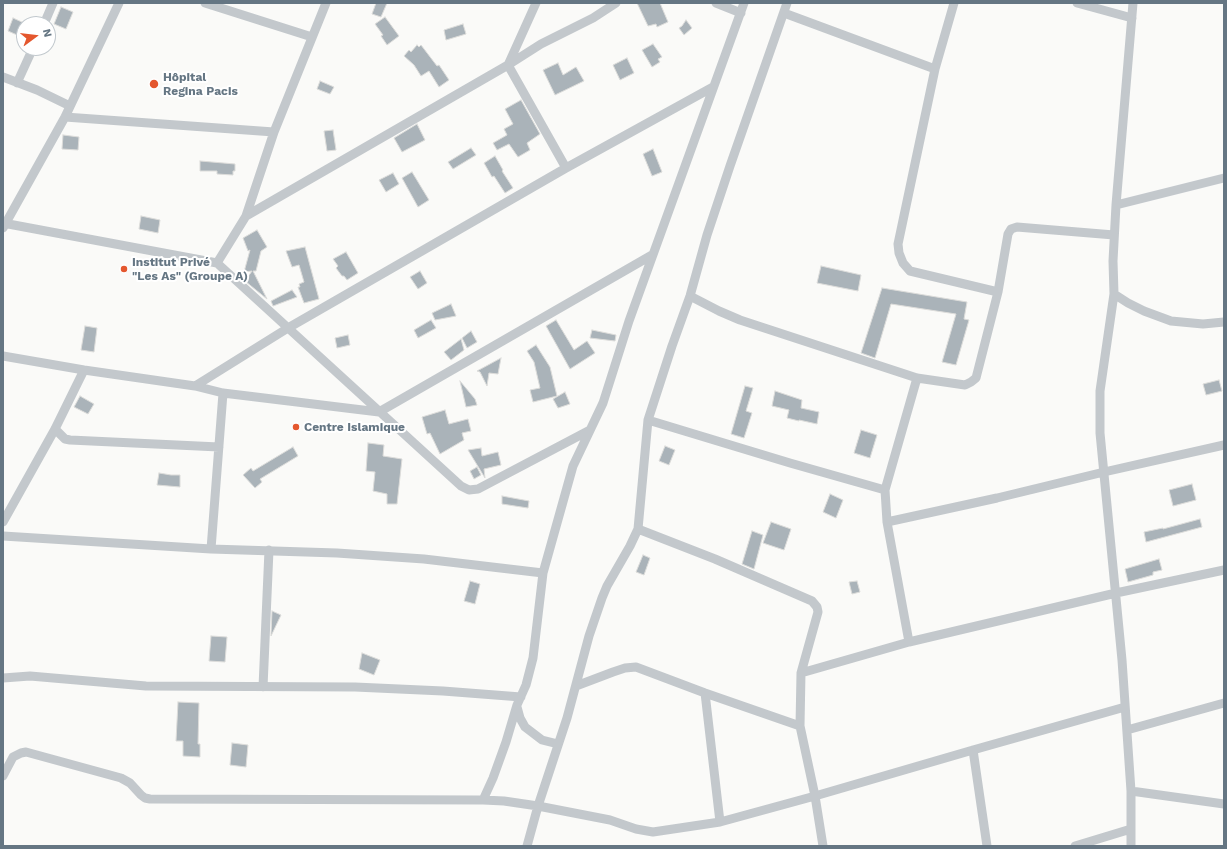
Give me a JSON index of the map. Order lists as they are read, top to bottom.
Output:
{
  "places": ["Hôpital Regina Pacis", "Institut Privé \"Les As\" (Groupe A)", "Centre Islamique"],
  "north": "right"
}
